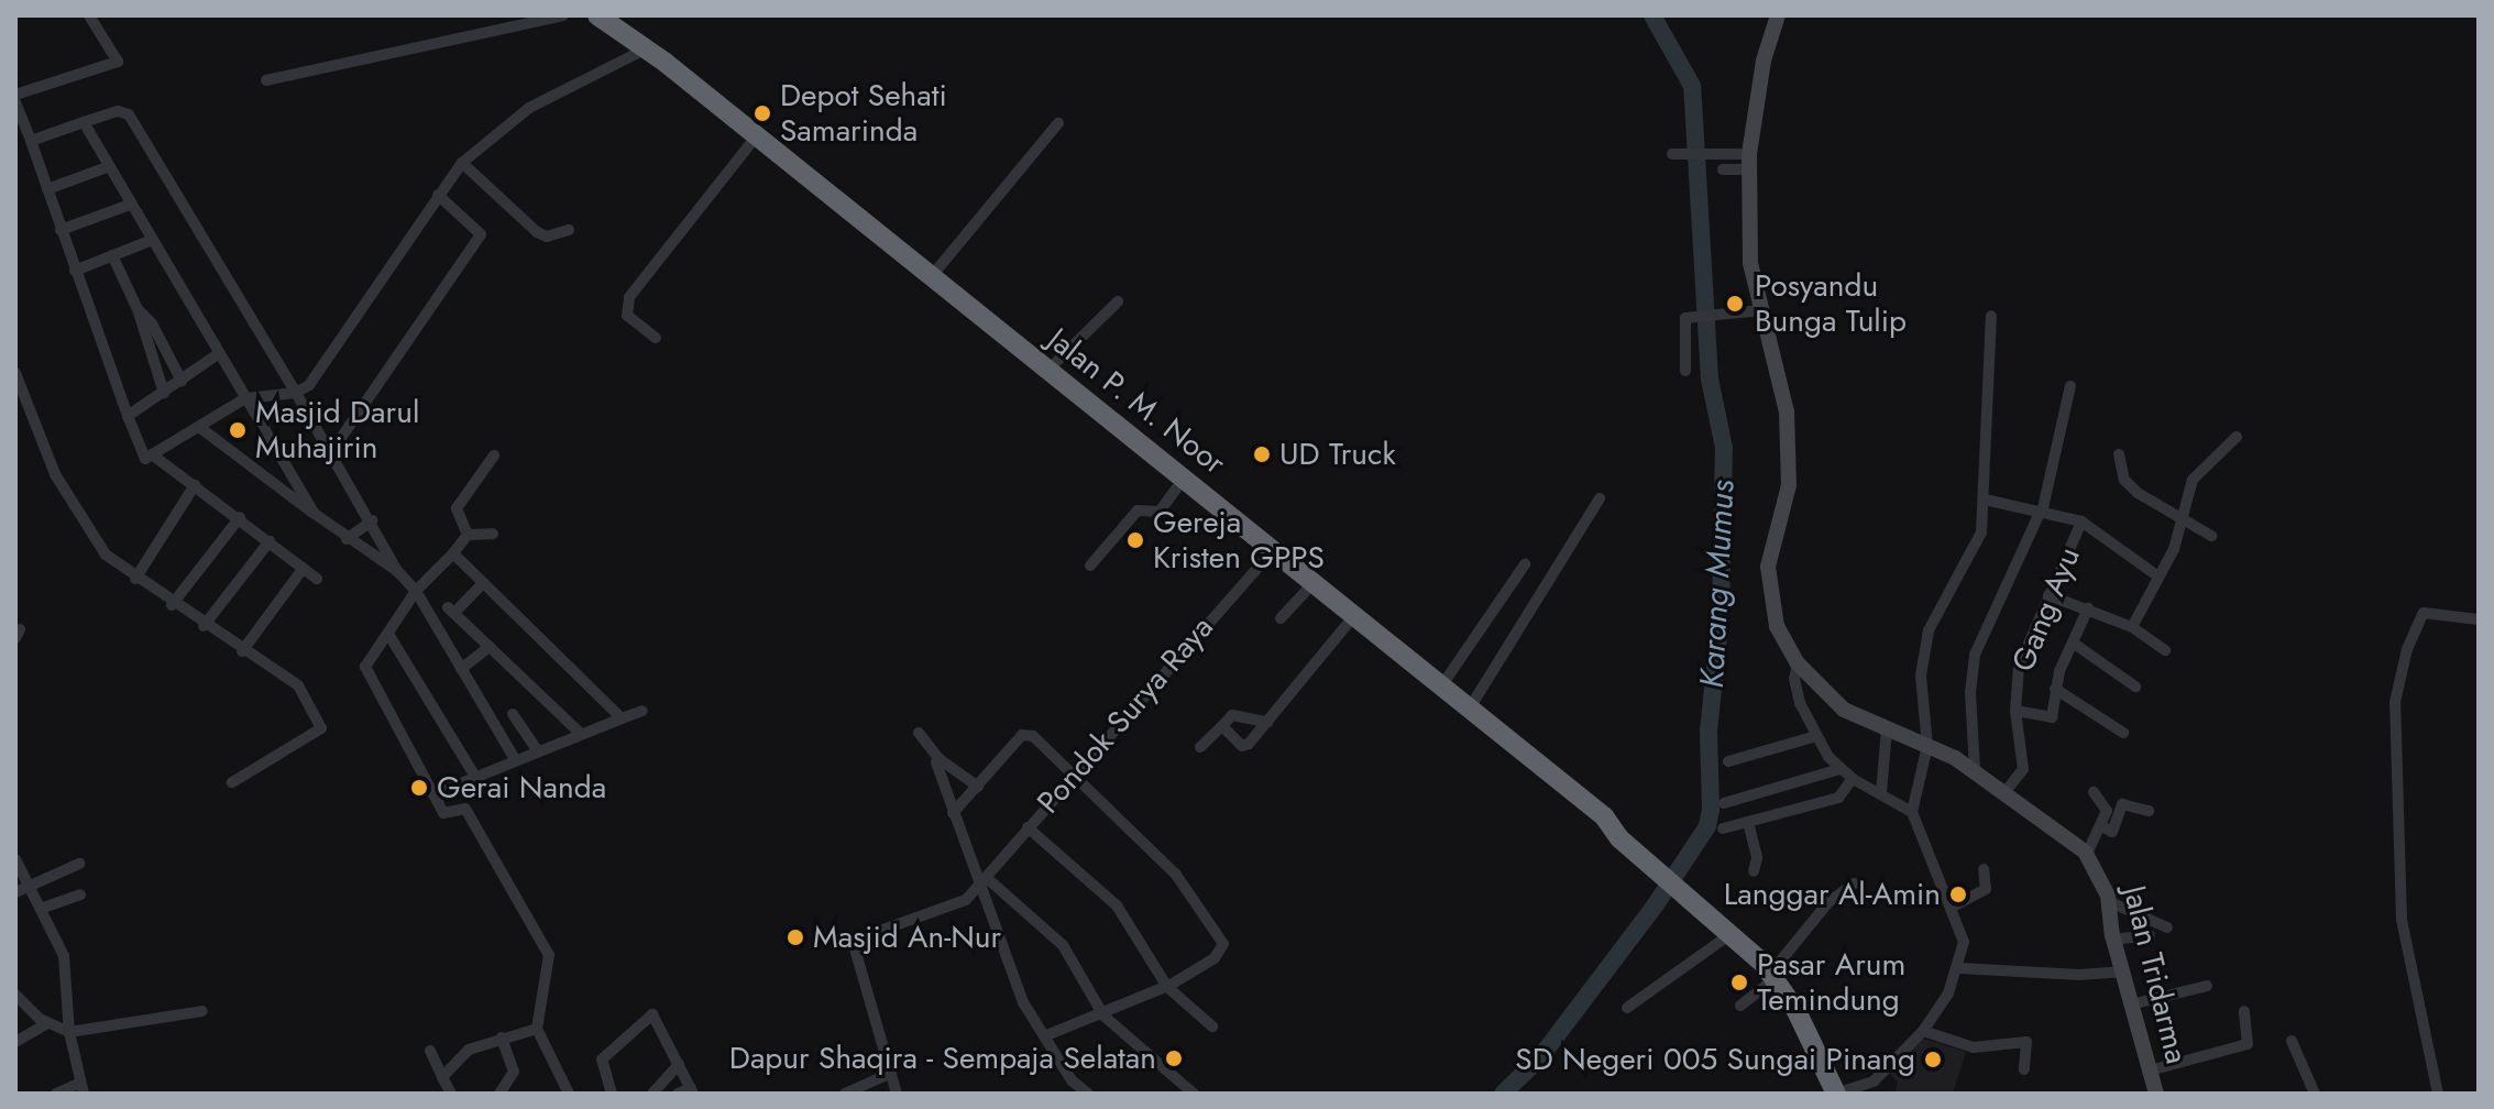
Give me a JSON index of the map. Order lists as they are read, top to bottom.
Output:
{
  "streets": {
    "highway": ["Jalan P. M. Noor"],
    "street": ["Gang Ayu", "Pondok Surya Raya", "Jalan Tridarma"]
  },
  "crossings": [
    ["Jalan P. M. Noor", "Pondok Surya Raya"]
  ],
  "water": ["Karang Mumus"],
  "places": [
    "Depot Sehati Samarinda",
    "Posyandu Bunga Tulip",
    "Masjid Darul Muhajirin",
    "UD Truck",
    "Gereja Kristen GPPS",
    "Gerai Nanda",
    "Langgar Al-Amin",
    "Masjid An-Nur",
    "Pasar Arum Temindung",
    "Dapur Shaqira - Sempaja Selatan",
    "SD Negeri 005 Sungai Pinang"
  ]
}
